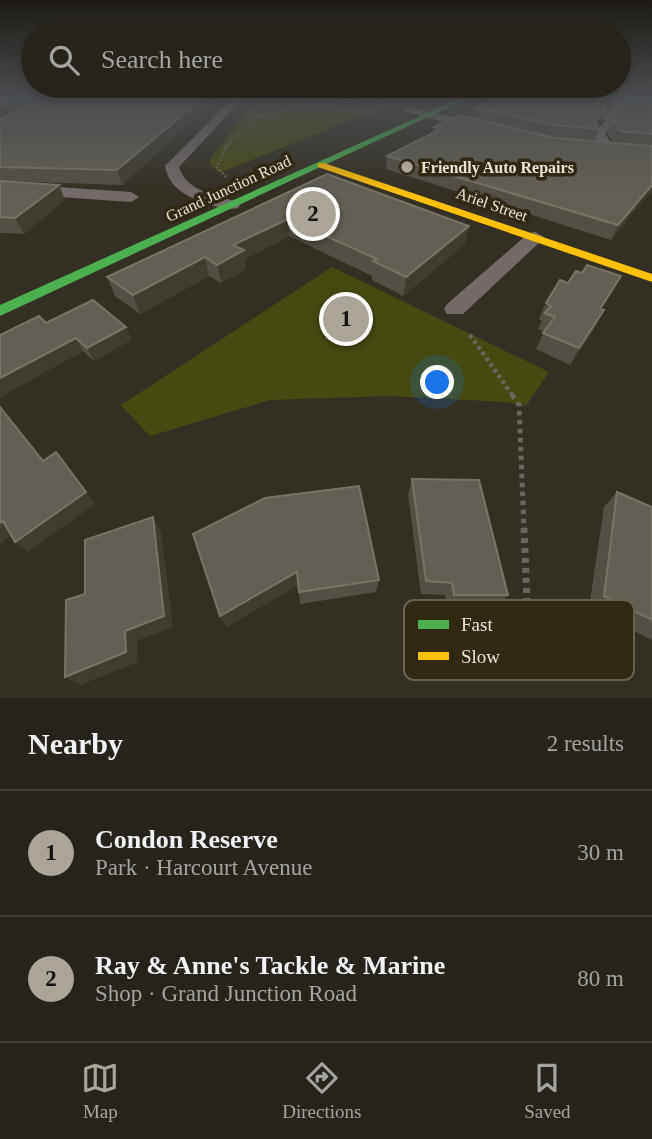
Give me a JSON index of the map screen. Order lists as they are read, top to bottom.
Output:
{
  "streets": {
    "main road": ["Grand Junction Road", "Ariel Street"]
  },
  "crossings": [
    ["Grand Junction Road", "Ariel Street"]
  ],
  "places": ["Friendly Auto Repairs"],
  "legend": ["Fast", "Slow"],
  "page": {
    "search": "Search here",
    "pins": ["2", "1"],
    "heading": ["Nearby", "2 results"],
    "list": [
      {
        "mark": "1",
        "name": "Condon Reserve",
        "note": "Park · Harcourt Avenue",
        "value": "30 m"
      },
      {
        "mark": "2",
        "name": "Ray & Anne's Tackle & Marine",
        "note": "Shop · Grand Junction Road",
        "value": "80 m"
      }
    ],
    "nav": ["Map", "Directions", "Saved"]
  }
}
